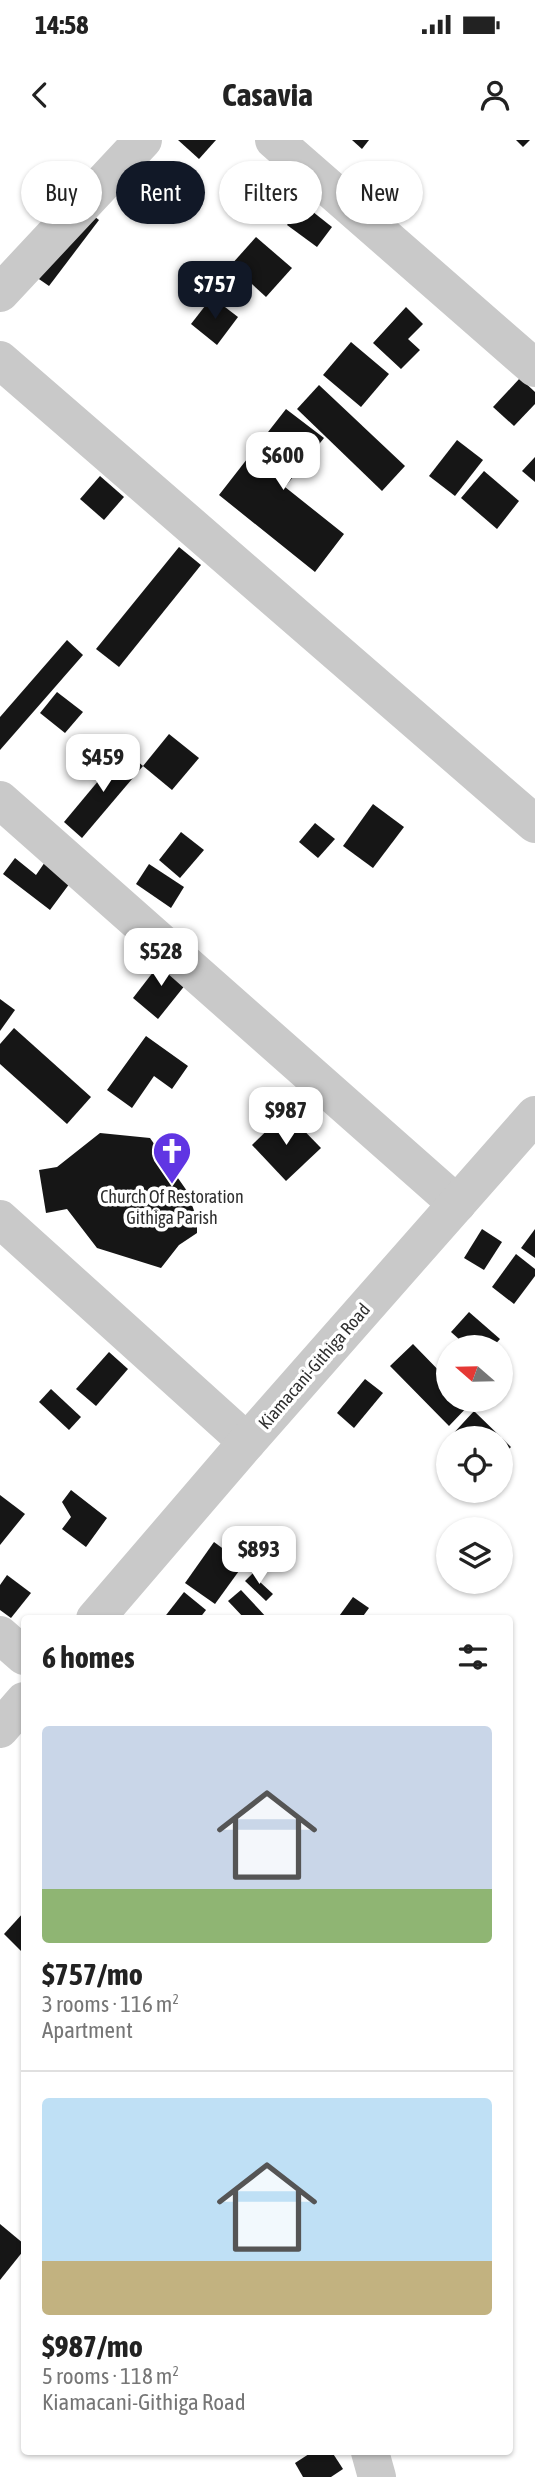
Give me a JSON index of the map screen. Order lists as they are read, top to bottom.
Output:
{
  "streets": {
    "street": ["Kiamacani-Githiga Road"]
  },
  "places": {
    "church": ["Church Of Restoration Githiga Parish"]
  },
  "north": "left",
  "page": {
    "status": "14:58",
    "header": "Casavia",
    "chip": [
      "Buy",
      "Rent",
      "Filters",
      "New"
    ],
    "price": [
      "$757",
      "$600",
      "$459",
      "$528",
      "$987",
      "$893"
    ],
    "heading": "6 homes",
    "list": [
      {
        "name": "$757/mo",
        "note": "3 rooms · 116 m² · Apartment"
      },
      {
        "name": "$987/mo",
        "note": "5 rooms · 118 m² · Kiamacani-Githiga Road"
      }
    ]
  }
}
